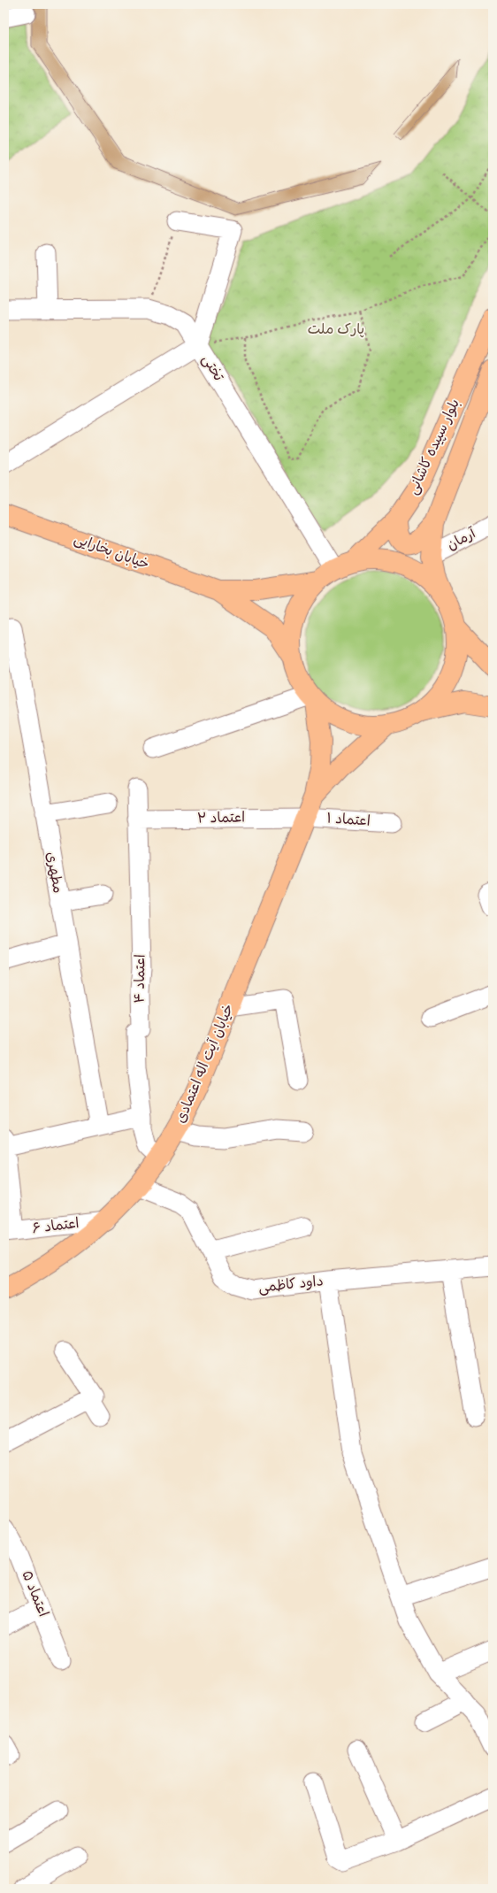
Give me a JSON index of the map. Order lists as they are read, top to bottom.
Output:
{
  "streets": {
    "main road": ["بلوار سپیده کاشانی", "خیابان بخارایی", "خیابان آیت اله اعتمادی"],
    "street": [
      "تختی",
      "آرمان",
      "اعتماد ۲",
      "اعتماد ۱",
      "مطهری",
      "اعتماد ۴",
      "اعتماد ۶",
      "داود کاظمی",
      "اعتماد ۵"
    ]
  },
  "crossings": [
    ["بلوار سپیده کاشانی", "آرمان"],
    ["اعتماد ۲", "اعتماد ۱"],
    ["اعتماد ۲", "اعتماد ۴"],
    ["اعتماد ۲", "خیابان آیت اله اعتمادی"],
    ["اعتماد ۱", "خیابان آیت اله اعتمادی"],
    ["اعتماد ۴", "خیابان آیت اله اعتمادی"],
    ["خیابان آیت اله اعتمادی", "اعتماد ۶"],
    ["خیابان آیت اله اعتمادی", "داود کاظمی"]
  ],
  "parks": ["پارک ملت"]
}
